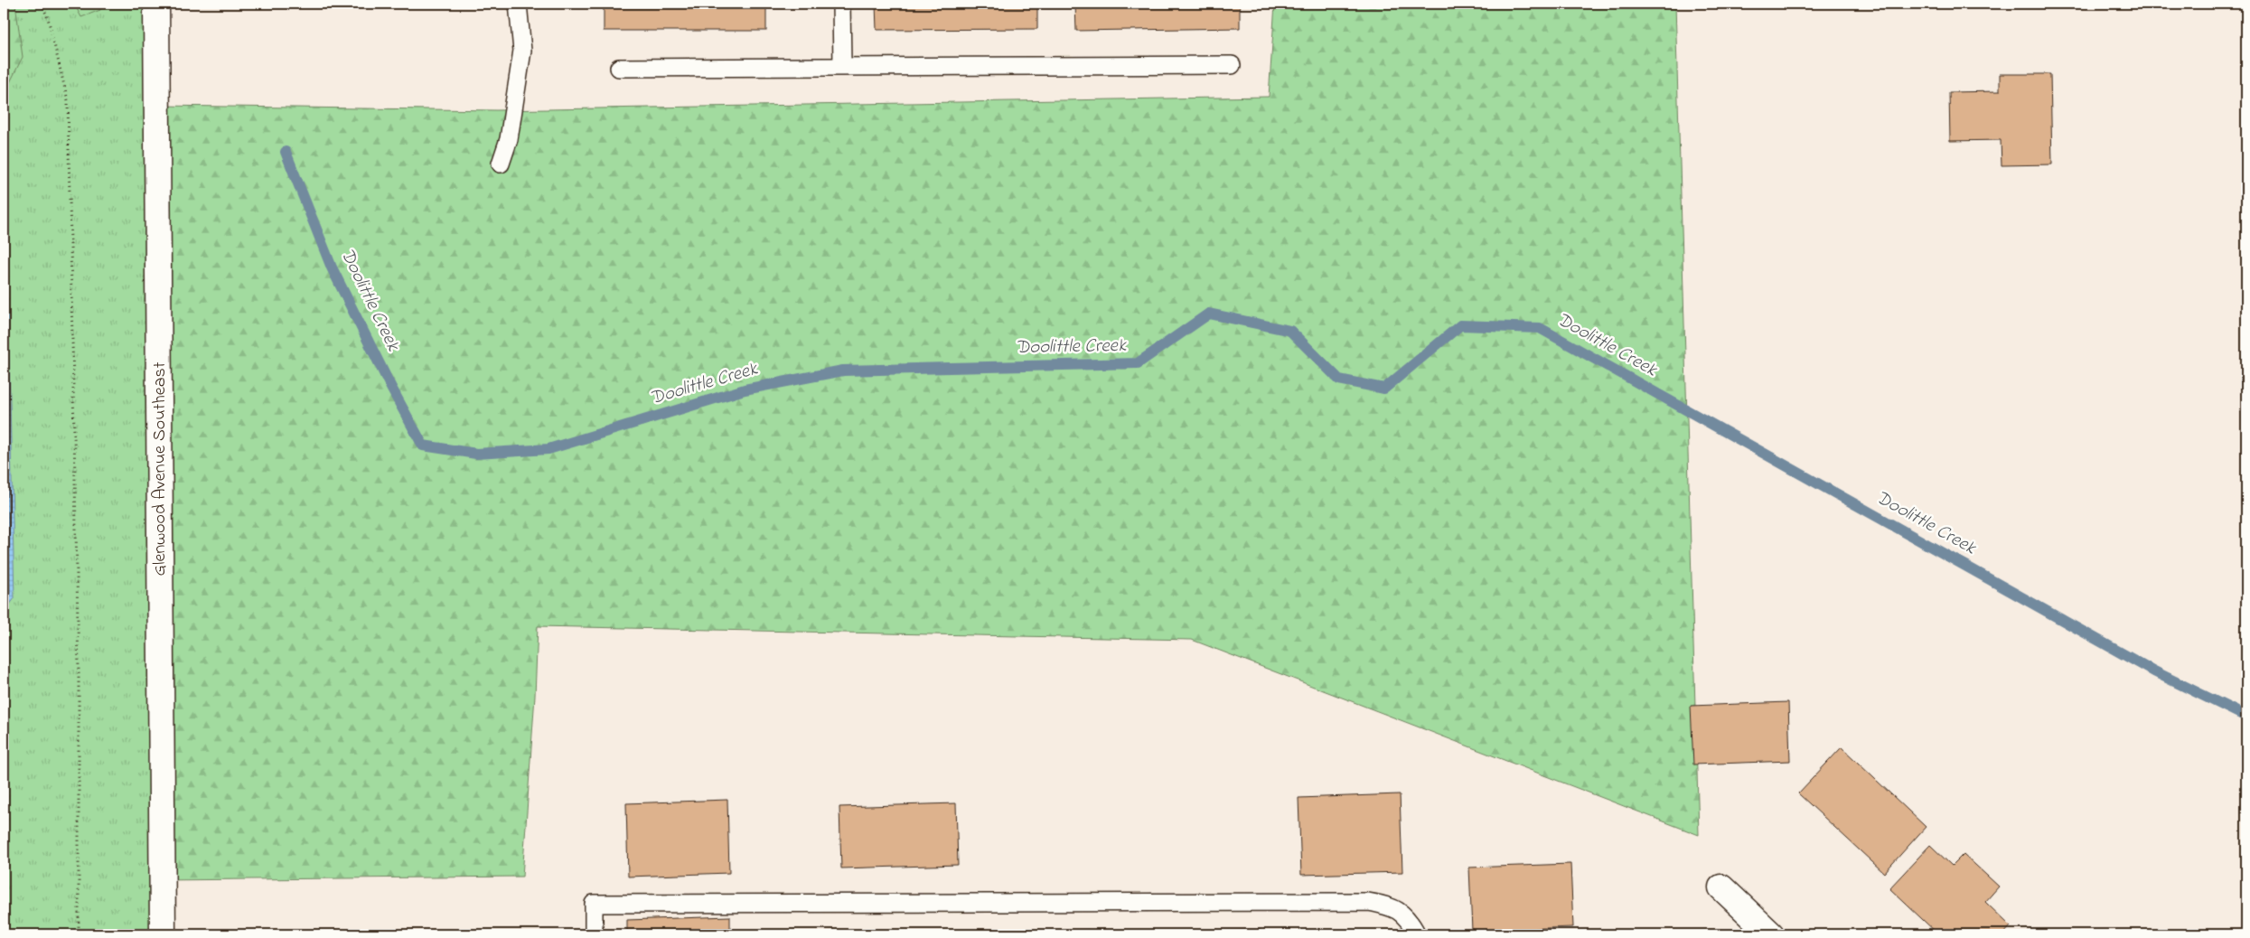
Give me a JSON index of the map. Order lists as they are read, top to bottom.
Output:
{
  "streets": {
    "main road": ["Glenwood Avenue Southeast"]
  },
  "water": ["Doolittle Creek"]
}
